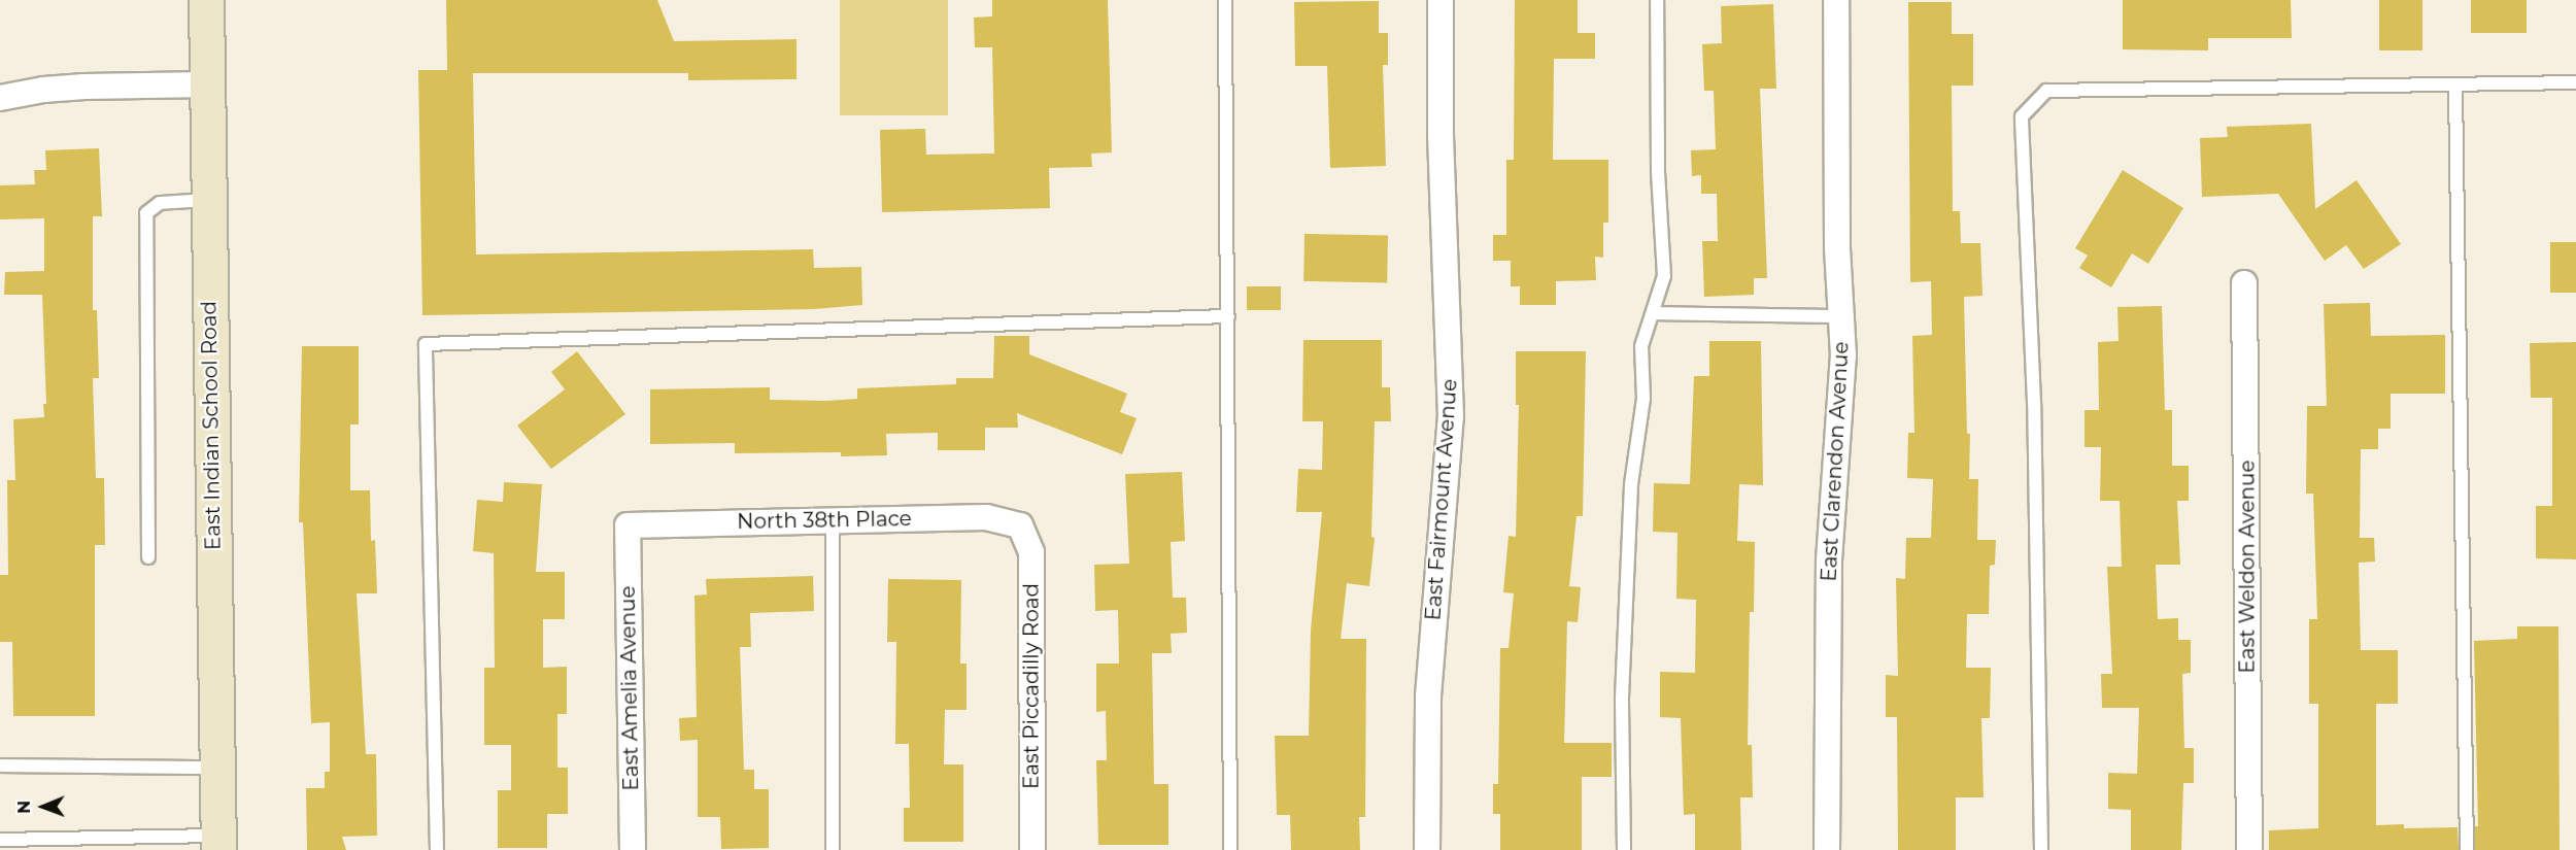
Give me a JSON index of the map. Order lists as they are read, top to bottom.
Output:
{
  "streets": {
    "main road": ["East Indian School Road"],
    "street": [
      "East Clarendon Avenue",
      "East Fairmount Avenue",
      "North 38th Place",
      "East Weldon Avenue",
      "East Piccadilly Road",
      "East Amelia Avenue"
    ]
  },
  "crossings": [
    ["North 38th Place", "East Piccadilly Road"],
    ["North 38th Place", "East Amelia Avenue"]
  ],
  "north": "left"
}
